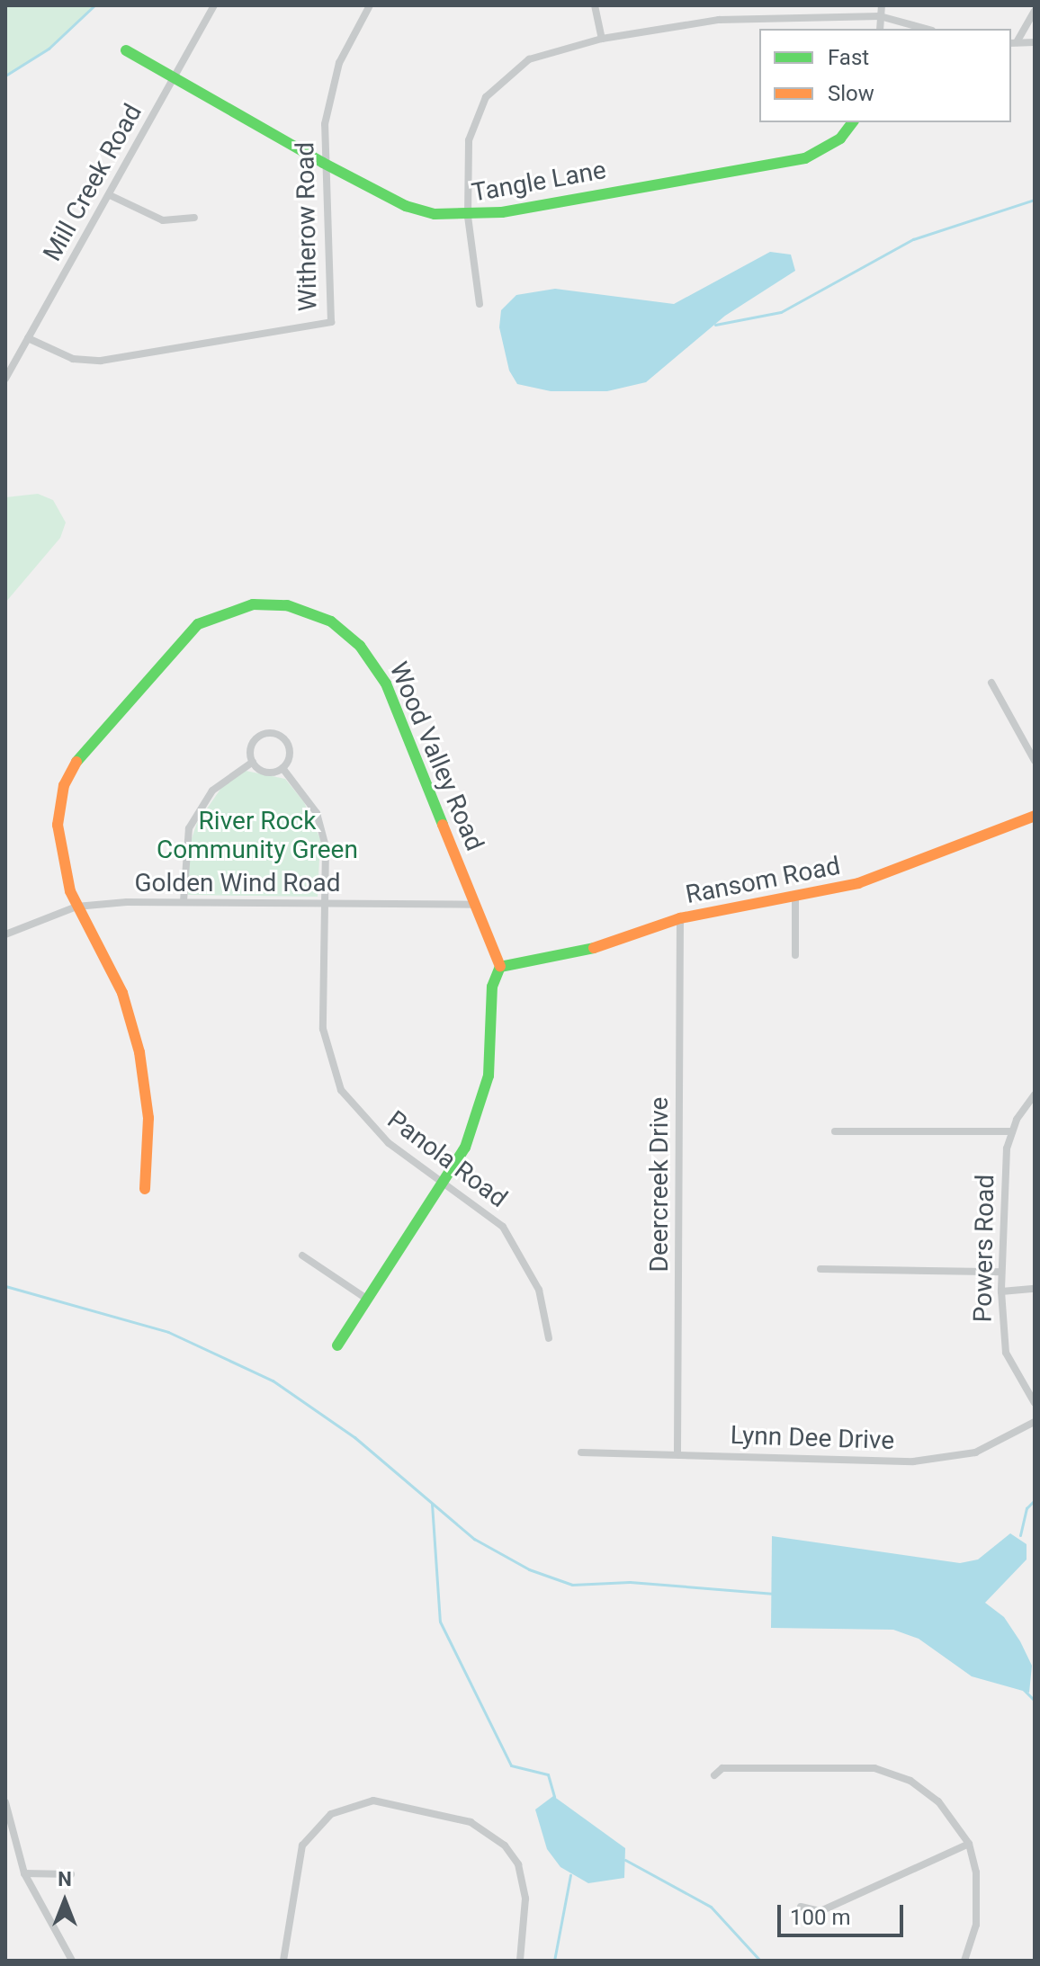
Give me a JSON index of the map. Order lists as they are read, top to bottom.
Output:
{
  "streets": {
    "street": [
      "Tangle Lane",
      "Mill Creek Road",
      "Witherow Road",
      "Wood Valley Road",
      "Ransom Road",
      "Golden Wind Road",
      "Panola Road",
      "Deercreek Drive",
      "Powers Road",
      "Lynn Dee Drive"
    ]
  },
  "crossings": [
    ["Tangle Lane", "Mill Creek Road"],
    ["Tangle Lane", "Witherow Road"],
    ["Mill Creek Road", "Witherow Road"],
    ["Wood Valley Road", "Ransom Road"],
    ["Wood Valley Road", "Golden Wind Road"],
    ["Wood Valley Road", "Panola Road"],
    ["Ransom Road", "Deercreek Drive"],
    ["Golden Wind Road", "Panola Road"],
    ["Deercreek Drive", "Lynn Dee Drive"]
  ],
  "parks": ["River Rock Community Green"],
  "legend": ["Fast", "Slow"],
  "scale_bar": "100 m",
  "north": "top"
}
